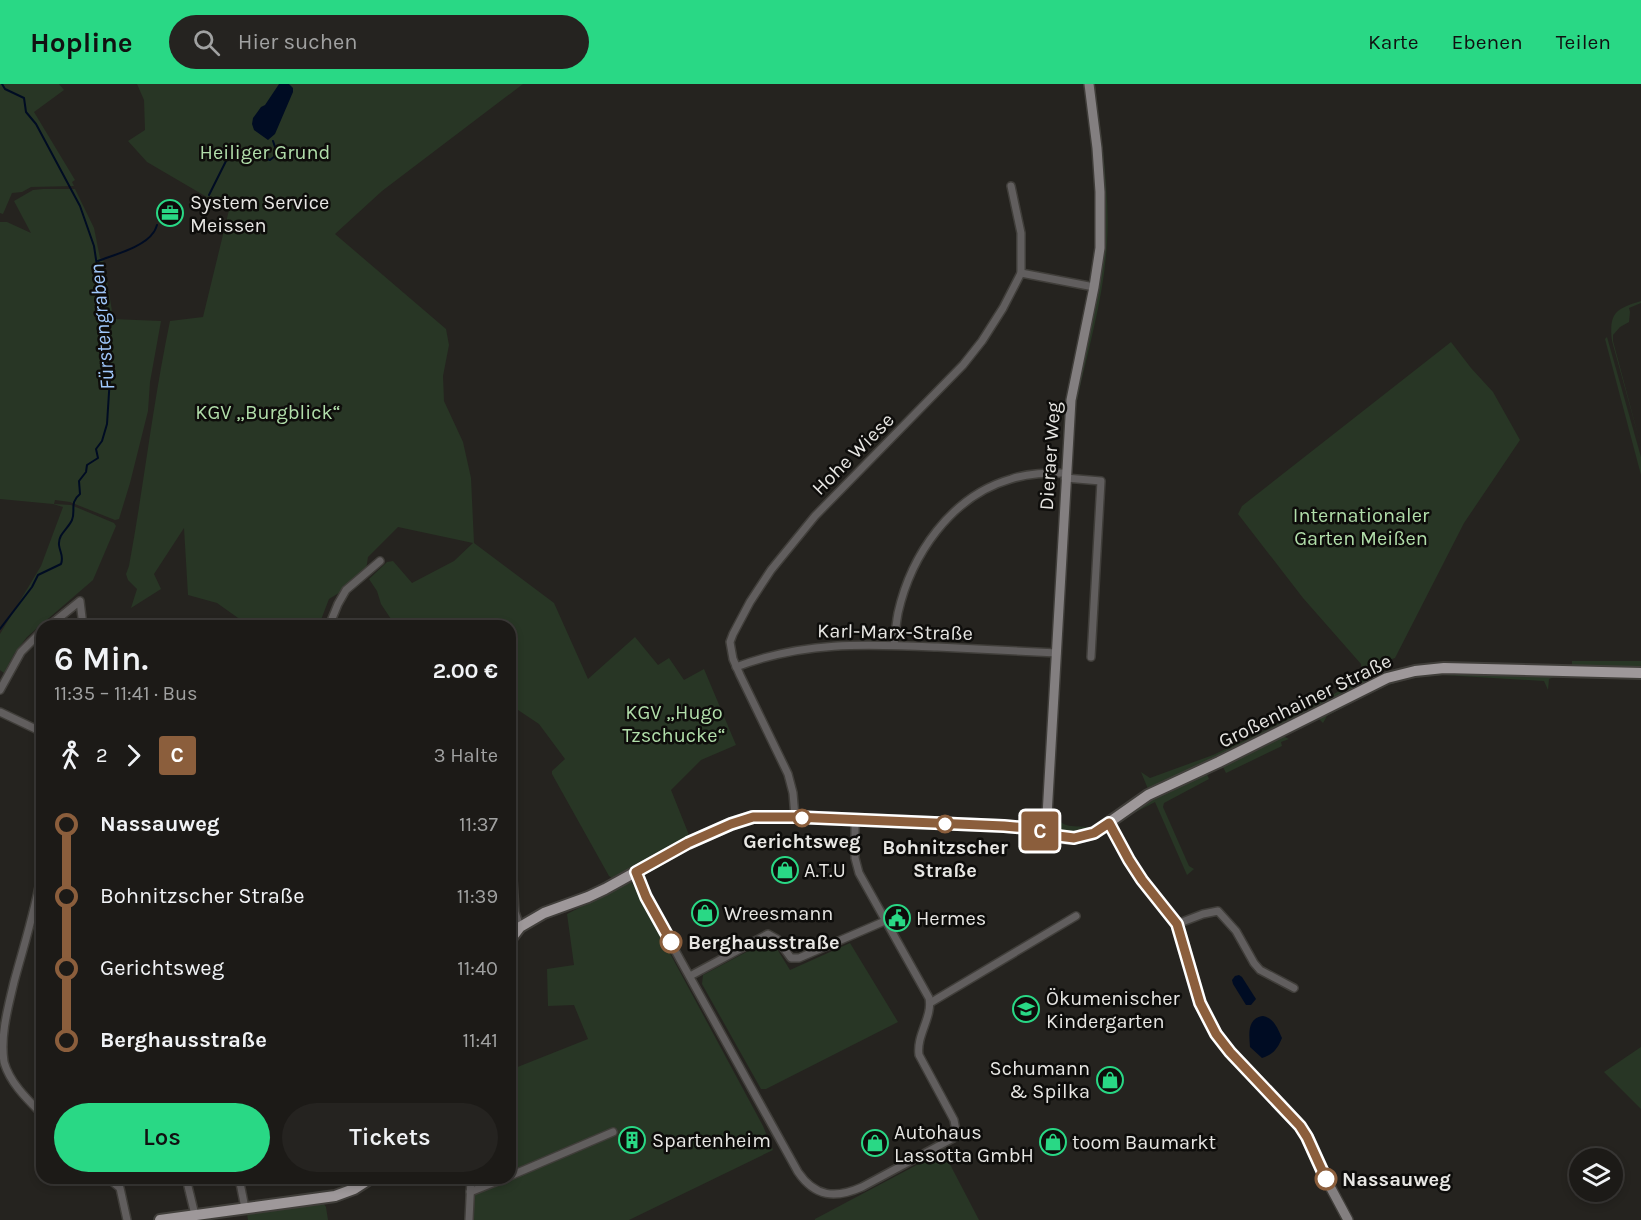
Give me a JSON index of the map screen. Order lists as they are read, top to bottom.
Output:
{
  "streets": {
    "main road": ["Dieraer Weg", "Großenhainer Straße"],
    "street": ["Hohe Wiese", "Karl-Marx-Straße"]
  },
  "crossings": [
    ["Hohe Wiese", "Karl-Marx-Straße"],
    ["Dieraer Weg", "Karl-Marx-Straße"],
    ["Dieraer Weg", "Großenhainer Straße"]
  ],
  "water": ["Fürstengraben"],
  "parks": [
    "Heiliger Grund",
    "KGV „Burgblick“",
    "Internationaler Garten Meißen",
    "KGV „Hugo Tzschucke“"
  ],
  "places": {
    "office": ["System Service Meissen"],
    "other": [
      "Gerichtsweg",
      "Bohnitzscher Straße",
      "Berghausstraße",
      "Nassauweg"
    ],
    "shop": [
      "A.T.U",
      "Wreesmann",
      "Schumann & Spilka",
      "toom Baumarkt",
      "Autohaus Lassotta GmbH"
    ],
    "public building": ["Hermes"],
    "school or university": ["Ökumenischer Kindergarten"],
    "building": ["Spartenheim"]
  },
  "lines": ["bus line C"],
  "page": {
    "header": "Hopline",
    "search": "Hier suchen",
    "nav": ["Karte", "Ebenen", "Teilen"],
    "on_map": "C",
    "heading": ["6 Min.", "11:35 – 11:41 · Bus", "2.00 €"],
    "legs": ["2", "C", "3 Halte"],
    "list": [
      {
        "name": "Nassauweg",
        "value": "11:37"
      },
      {
        "name": "Bohnitzscher Straße",
        "value": "11:39"
      },
      {
        "name": "Gerichtsweg",
        "value": "11:40"
      },
      {
        "name": "Berghausstraße",
        "value": "11:41"
      }
    ],
    "buttons": ["Los", "Tickets"]
  }
}
